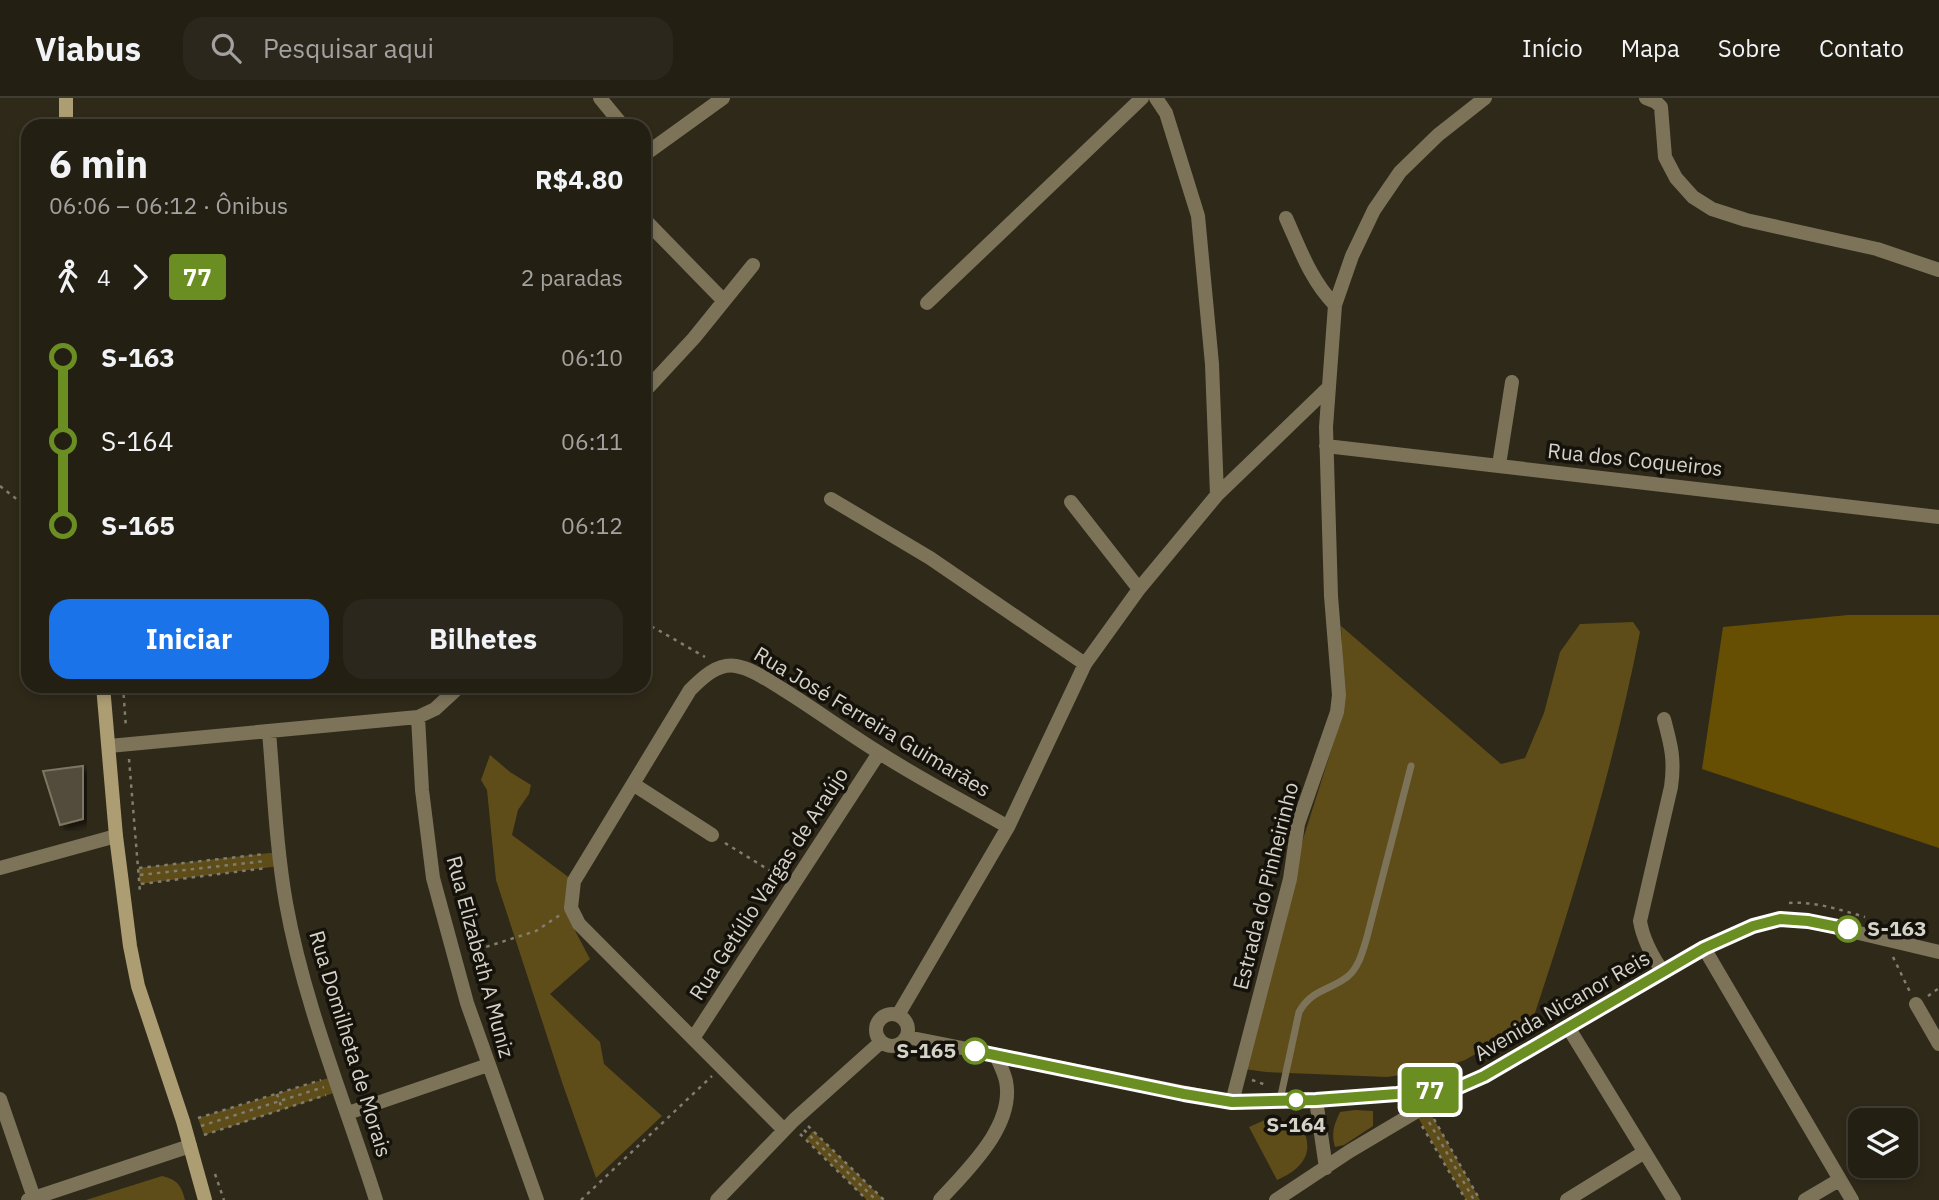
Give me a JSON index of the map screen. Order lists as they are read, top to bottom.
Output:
{
  "streets": {
    "street": [
      "Rua dos Coqueiros",
      "Rua José Ferreira Guimarães",
      "Rua Getúlio Vargas de Araújo",
      "Estrada do Pinheirinho",
      "Rua Elizabeth A Muniz",
      "Avenida Nicanor Reis",
      "Rua Domilheta de Morais"
    ]
  },
  "crossings": [
    ["Rua dos Coqueiros", "Estrada do Pinheirinho"],
    ["Rua José Ferreira Guimarães", "Rua Getúlio Vargas de Araújo"],
    ["Estrada do Pinheirinho", "Avenida Nicanor Reis"]
  ],
  "places": ["S-163", "S-165", "S-164"],
  "lines": ["bus line 77"],
  "page": {
    "header": "Viabus",
    "search": "Pesquisar aqui",
    "nav": [
      "Início",
      "Mapa",
      "Sobre",
      "Contato"
    ],
    "on_map": "77",
    "heading": ["6 min", "06:06 – 06:12 · Ônibus", "R$4.80"],
    "legs": ["4", "77", "2 paradas"],
    "list": [
      {
        "name": "S-163",
        "value": "06:10"
      },
      {
        "name": "S-164",
        "value": "06:11"
      },
      {
        "name": "S-165",
        "value": "06:12"
      }
    ],
    "buttons": ["Iniciar", "Bilhetes"]
  }
}
